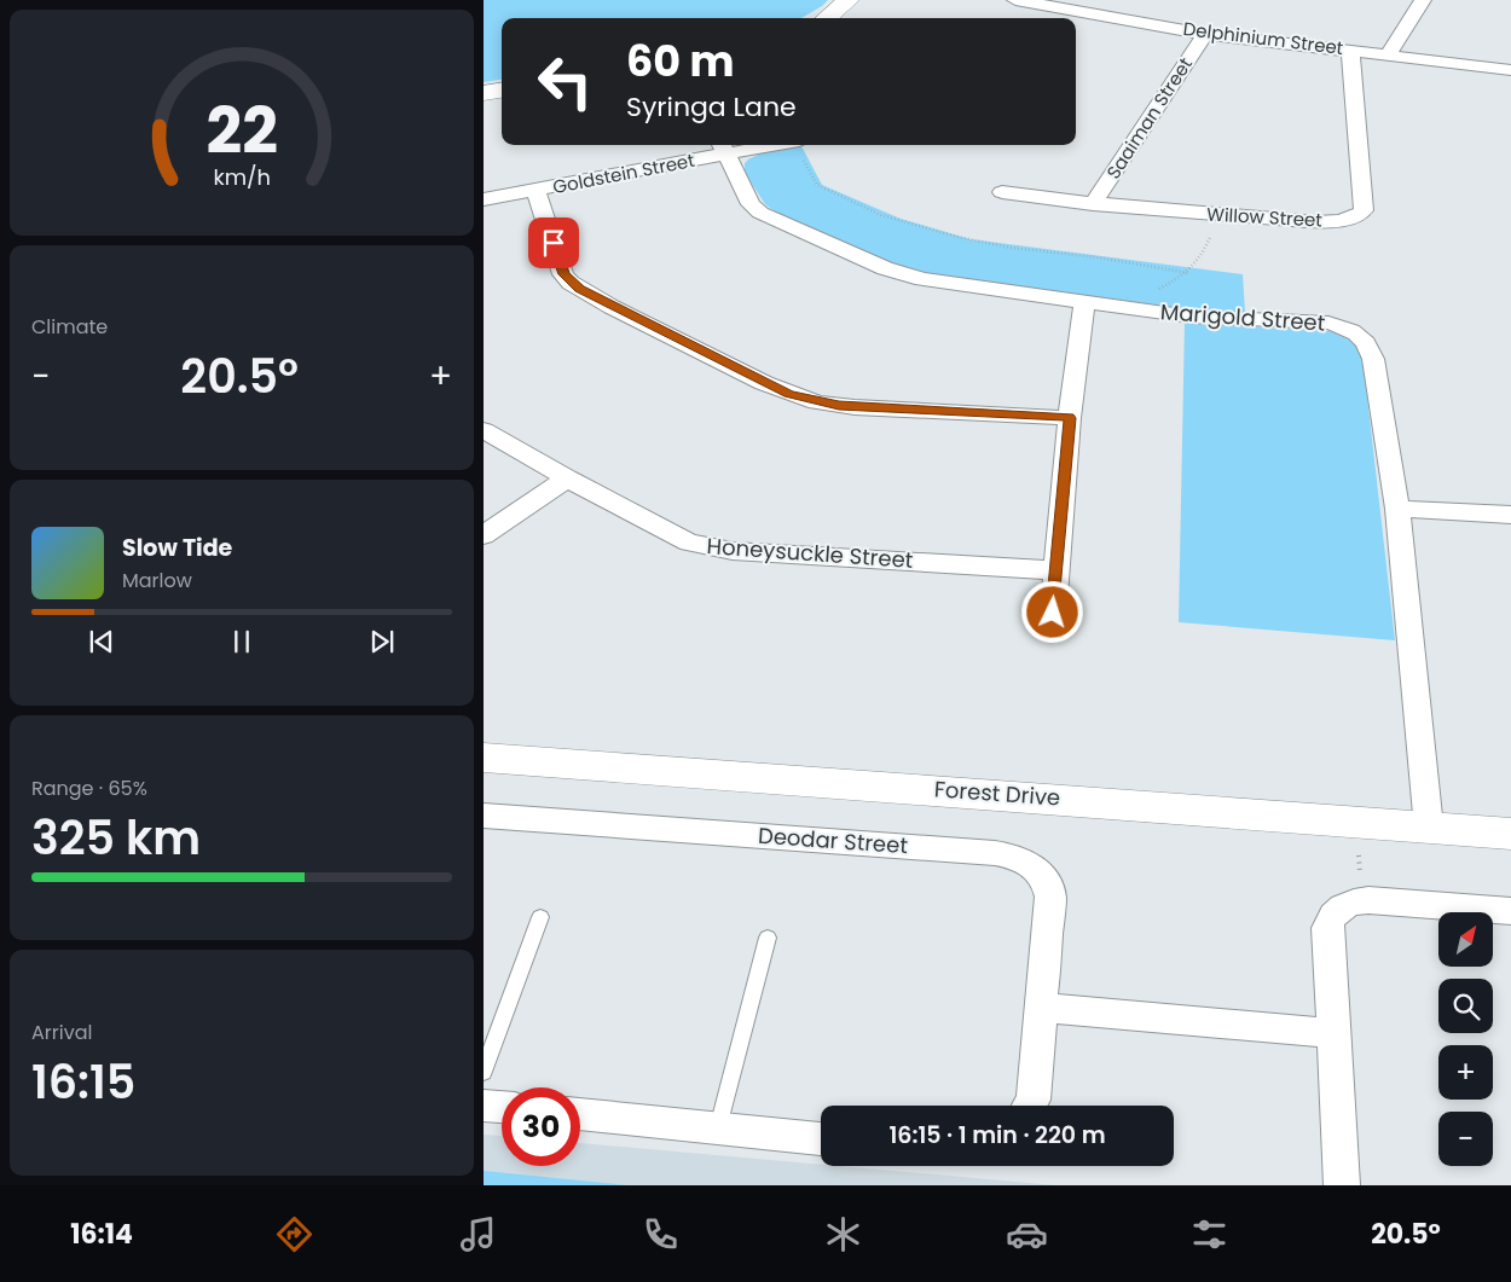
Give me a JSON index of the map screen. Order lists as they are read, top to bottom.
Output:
{
  "streets": {
    "street": [
      "Delphinium Street",
      "Saaiman Street",
      "Goldstein Street",
      "Willow Street",
      "Marigold Street",
      "Honeysuckle Street",
      "Forest Drive",
      "Deodar Street"
    ]
  },
  "crossings": [
    ["Delphinium Street", "Saaiman Street"],
    ["Delphinium Street", "Willow Street"],
    ["Saaiman Street", "Willow Street"],
    ["Goldstein Street", "Marigold Street"],
    ["Marigold Street", "Forest Drive"]
  ],
  "north": "top right",
  "page": {
    "turn": ["60 m", "Syringa Lane"],
    "tile": [
      "Climate",
      ["Range · 65%", "325 km"],
      ["Arrival", "16:15"]
    ],
    "heat": ["−", "20.5°", "+"],
    "song": ["Slow Tide", "Marlow"],
    "map_buttons": ["+", "−"],
    "limit": "30",
    "trip": "16:15 · 1 min · 220 m",
    "tabs": ["16:14", "20.5°"],
    "gauge": ["22", "km/h"]
  }
}
